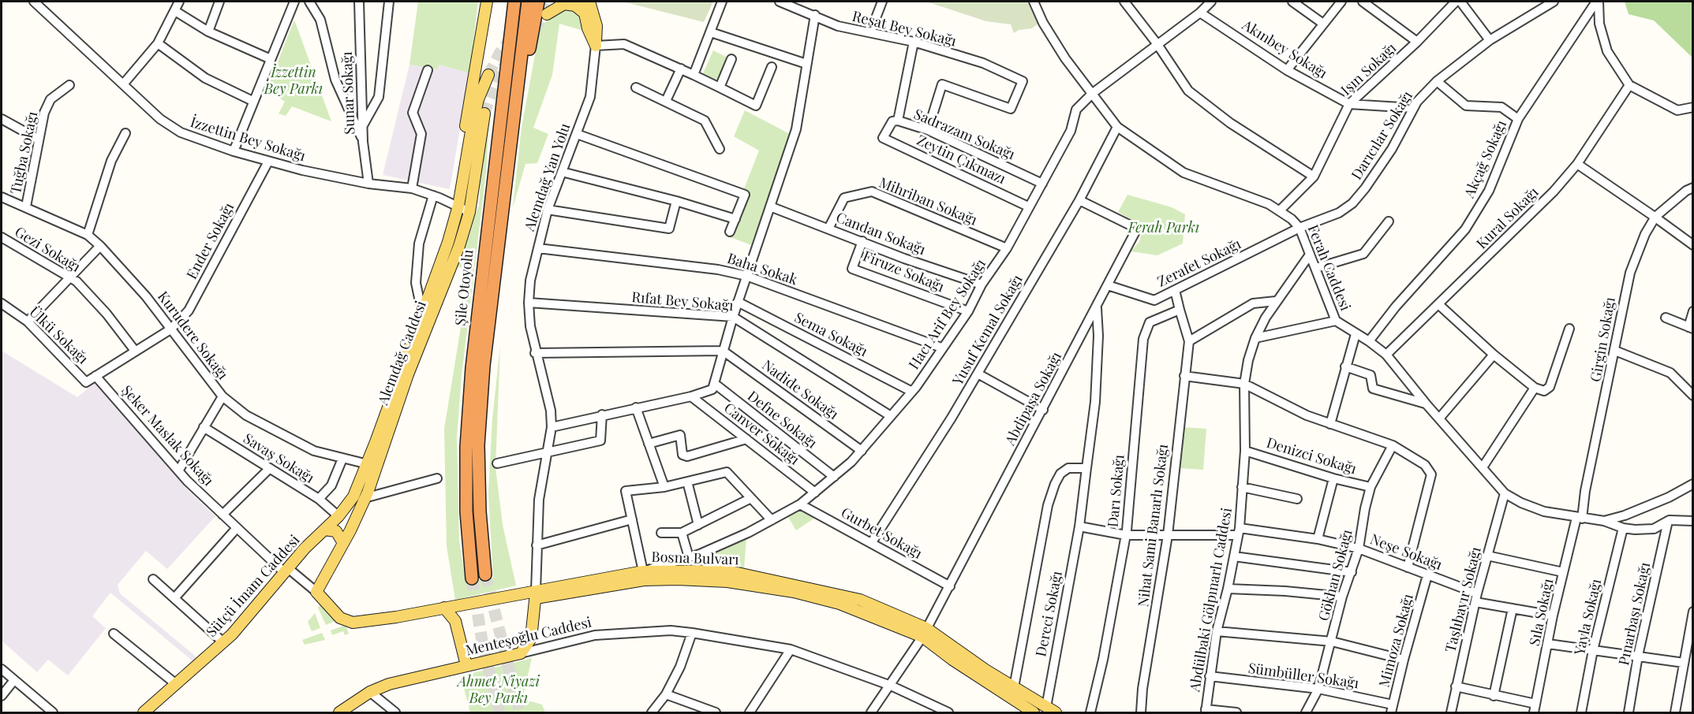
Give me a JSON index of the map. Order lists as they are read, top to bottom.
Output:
{
  "streets": {
    "highway": ["Şile Otoyolu"],
    "main road": [
      "Alemdağ Caddesi",
      "Bosna Bulvarı",
      "Sütçü İmam Caddesi",
      "Menteşoğlu Caddesi"
    ],
    "street": [
      "Reşat Bey Sokağı",
      "Akınbey Sokağı",
      "Işın Sokağı",
      "Sunar Sokağı",
      "Sadrazam Sokağı",
      "Darıcılar Sokağı",
      "İzzettin Bey Sokağı",
      "Tuğba Sokağı",
      "Akçağ Sokağı",
      "Zeytin Çıkmazı",
      "Alemdağ Yan Yolu",
      "Mihriban Sokağı",
      "Kural Sokağı",
      "Candan Sokağı",
      "Ender Sokağı",
      "Gezi Sokağı",
      "Zerafet Sokağı",
      "Ferah Caddesi",
      "Baha Sokak",
      "Firuze Sokağı",
      "Rıfat Bey Sokağı",
      "Hacı Arif Bey Sokağı",
      "Yusuf Kemal Sokağı",
      "Sema Sokağı",
      "Ülkü Sokağı",
      "Kurudere Sokağı",
      "Girgin Sokağı",
      "Nadide Sokağı",
      "Abdipaşa Sokağı",
      "Defne Sokağı",
      "Canver Sokağı",
      "Şeker Maslak Sokağı",
      "Denizci Sokağı",
      "Savaş Sokağı",
      "Darı Sokağı",
      "Nihat Sami Banarlı Sokağı",
      "Gurbet Sokağı",
      "Neşe Sokağı",
      "Gökhan Sokağı",
      "Abdülbaki Gölpınarlı Caddesi",
      "Taşlıbayır Sokağı",
      "Sıla Sokağı",
      "Dereci Sokağı",
      "Pınarbaşı Sokağı",
      "Yayla Sokağı",
      "Mimoza Sokağı",
      "Sümbüller Sokağı"
    ]
  },
  "crossings": [
    ["Reşat Bey Sokağı", "Sadrazam Sokağı"],
    ["Akınbey Sokağı", "Işın Sokağı"],
    ["Akınbey Sokağı", "Darıcılar Sokağı"],
    ["Işın Sokağı", "Ferah Caddesi"],
    ["Sunar Sokağı", "İzzettin Bey Sokağı"],
    ["Sadrazam Sokağı", "Zeytin Çıkmazı"],
    ["Sadrazam Sokağı", "Hacı Arif Bey Sokağı"],
    ["Darıcılar Sokağı", "Zerafet Sokağı"],
    ["Darıcılar Sokağı", "Ferah Caddesi"],
    ["İzzettin Bey Sokağı", "Ender Sokağı"],
    ["İzzettin Bey Sokağı", "Alemdağ Caddesi"],
    ["Tuğba Sokağı", "Kurudere Sokağı"],
    ["Akçağ Sokağı", "Ferah Caddesi"],
    ["Zeytin Çıkmazı", "Hacı Arif Bey Sokağı"],
    ["Alemdağ Yan Yolu", "Baha Sokak"],
    ["Alemdağ Yan Yolu", "Rıfat Bey Sokağı"],
    ["Alemdağ Yan Yolu", "Bosna Bulvarı"],
    ["Mihriban Sokağı", "Candan Sokağı"],
    ["Mihriban Sokağı", "Hacı Arif Bey Sokağı"],
    ["Kural Sokağı", "Ferah Caddesi"],
    ["Candan Sokağı", "Firuze Sokağı"],
    ["Candan Sokağı", "Hacı Arif Bey Sokağı"],
    ["Ender Sokağı", "Kurudere Sokağı"],
    ["Zerafet Sokağı", "Ferah Caddesi"],
    ["Zerafet Sokağı", "Abdipaşa Sokağı"],
    ["Ferah Caddesi", "Hacı Arif Bey Sokağı"],
    ["Ferah Caddesi", "Yusuf Kemal Sokağı"],
    ["Ferah Caddesi", "Girgin Sokağı"],
    ["Ferah Caddesi", "Abdülbaki Gölpınarlı Caddesi"],
    ["Ferah Caddesi", "Taşlıbayır Sokağı"],
    ["Ferah Caddesi", "Sıla Sokağı"],
    ["Baha Sokak", "Hacı Arif Bey Sokağı"],
    ["Firuze Sokağı", "Hacı Arif Bey Sokağı"],
    ["Rıfat Bey Sokağı", "Hacı Arif Bey Sokağı"],
    ["Hacı Arif Bey Sokağı", "Sema Sokağı"],
    ["Hacı Arif Bey Sokağı", "Nadide Sokağı"],
    ["Hacı Arif Bey Sokağı", "Defne Sokağı"],
    ["Hacı Arif Bey Sokağı", "Canver Sokağı"],
    ["Hacı Arif Bey Sokağı", "Gurbet Sokağı"],
    ["Hacı Arif Bey Sokağı", "Bosna Bulvarı"],
    ["Yusuf Kemal Sokağı", "Abdipaşa Sokağı"],
    ["Yusuf Kemal Sokağı", "Gurbet Sokağı"],
    ["Ülkü Sokağı", "Şeker Maslak Sokağı"],
    ["Kurudere Sokağı", "Alemdağ Caddesi"],
    ["Kurudere Sokağı", "Sütçü İmam Caddesi"],
    ["Girgin Sokağı", "Sıla Sokağı"],
    ["Alemdağ Caddesi", "Şeker Maslak Sokağı"],
    ["Alemdağ Caddesi", "Bosna Bulvarı"],
    ["Alemdağ Caddesi", "Sütçü İmam Caddesi"],
    ["Abdipaşa Sokağı", "Gurbet Sokağı"],
    ["Abdipaşa Sokağı", "Bosna Bulvarı"],
    ["Abdipaşa Sokağı", "Dereci Sokağı"],
    ["Abdipaşa Sokağı", "Menteşoğlu Caddesi"],
    ["Şeker Maslak Sokağı", "Bosna Bulvarı"],
    ["Şeker Maslak Sokağı", "Sütçü İmam Caddesi"],
    ["Denizci Sokağı", "Gökhan Sokağı"],
    ["Denizci Sokağı", "Abdülbaki Gölpınarlı Caddesi"],
    ["Savaş Sokağı", "Sütçü İmam Caddesi"],
    ["Darı Sokağı", "Nihat Sami Banarlı Sokağı"],
    ["Darı Sokağı", "Neşe Sokağı"],
    ["Nihat Sami Banarlı Sokağı", "Neşe Sokağı"],
    ["Neşe Sokağı", "Gökhan Sokağı"],
    ["Neşe Sokağı", "Abdülbaki Gölpınarlı Caddesi"],
    ["Neşe Sokağı", "Taşlıbayır Sokağı"],
    ["Neşe Sokağı", "Sıla Sokağı"],
    ["Neşe Sokağı", "Dereci Sokağı"],
    ["Neşe Sokağı", "Mimoza Sokağı"],
    ["Bosna Bulvarı", "Dereci Sokağı"],
    ["Gökhan Sokağı", "Sümbüller Sokağı"],
    ["Abdülbaki Gölpınarlı Caddesi", "Sümbüller Sokağı"],
    ["Mimoza Sokağı", "Sümbüller Sokağı"]
  ],
  "parks": ["İzzettin Bey Parkı", "Ferah Parkı", "Ahmet Niyazi Bey Parkı"]
}
